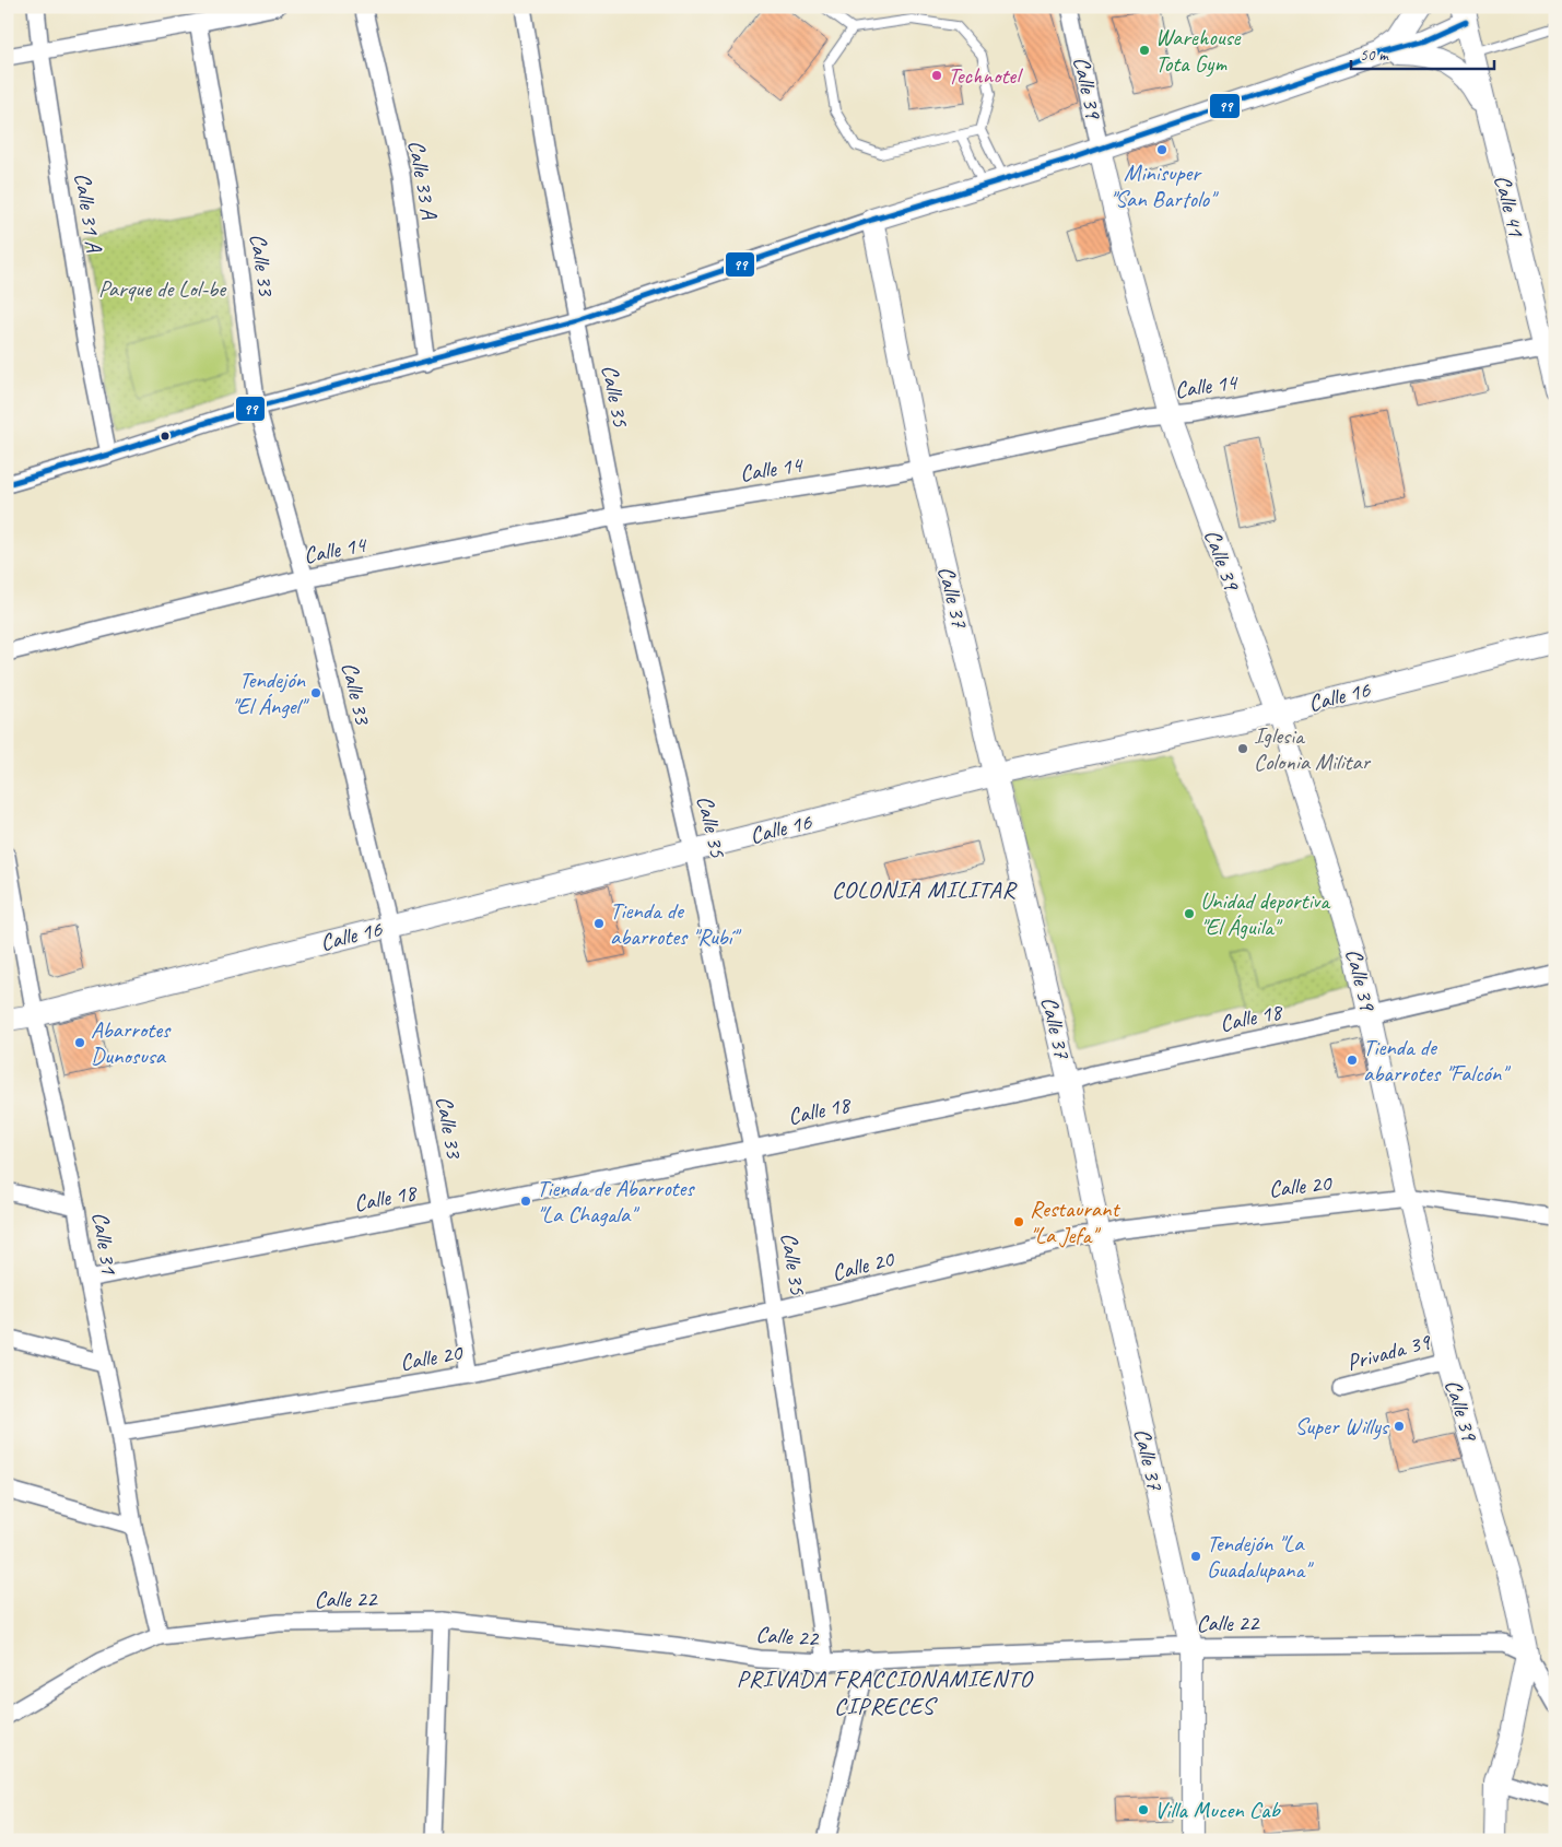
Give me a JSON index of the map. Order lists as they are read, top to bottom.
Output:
{
  "streets": {
    "main road": [
      "Calle 39",
      "Calle 41",
      "Calle 37",
      "Calle 16"
    ],
    "street": [
      "Calle 33 A",
      "Calle 31 A",
      "Calle 33",
      "Calle 14",
      "Calle 35",
      "Calle 18",
      "Calle 20",
      "Calle 31",
      "Privada 39",
      "Calle 22"
    ]
  },
  "crossings": [
    ["Calle 39", "Calle 14"],
    ["Calle 39", "Calle 16"],
    ["Calle 39", "Calle 18"],
    ["Calle 39", "Calle 20"],
    ["Calle 39", "Privada 39"],
    ["Calle 39", "Calle 22"],
    ["Calle 41", "Calle 14"],
    ["Calle 33", "Calle 14"],
    ["Calle 33", "Calle 16"],
    ["Calle 33", "Calle 18"],
    ["Calle 33", "Calle 20"],
    ["Calle 14", "Calle 35"],
    ["Calle 14", "Calle 37"],
    ["Calle 35", "Calle 16"],
    ["Calle 35", "Calle 18"],
    ["Calle 35", "Calle 20"],
    ["Calle 35", "Calle 22"],
    ["Calle 37", "Calle 16"],
    ["Calle 37", "Calle 18"],
    ["Calle 37", "Calle 20"],
    ["Calle 37", "Calle 22"],
    ["Calle 16", "Calle 31"],
    ["Calle 18", "Calle 31"],
    ["Calle 20", "Calle 31"],
    ["Calle 31", "Calle 22"]
  ],
  "districts": ["COLONIA MILITAR", "PRIVADA FRACCIONAMIENTO CIPRECES"],
  "parks": ["Parque de Lol-be"],
  "places": [
    "Warehouse Tota Gym",
    "Technotel",
    "Minisuper \"San Bartolo\"",
    "Tendejón \"El Ángel\"",
    "Iglesia Colonia Militar",
    "Unidad deportiva \"El Águila\"",
    "Tienda de abarrotes \"Rubí\"",
    "Abarrotes Dunosusa",
    "Tienda de abarrotes \"Falcón\"",
    "Tienda de Abarrotes \"La Chagala\"",
    "Restaurant \"La Jefa\"",
    "Super Willys",
    "Tendejón \"La Guadalupana\"",
    "Villa Mucen Cab"
  ],
  "lines": ["transit line 99"],
  "scale_bar": "50 m"
}
